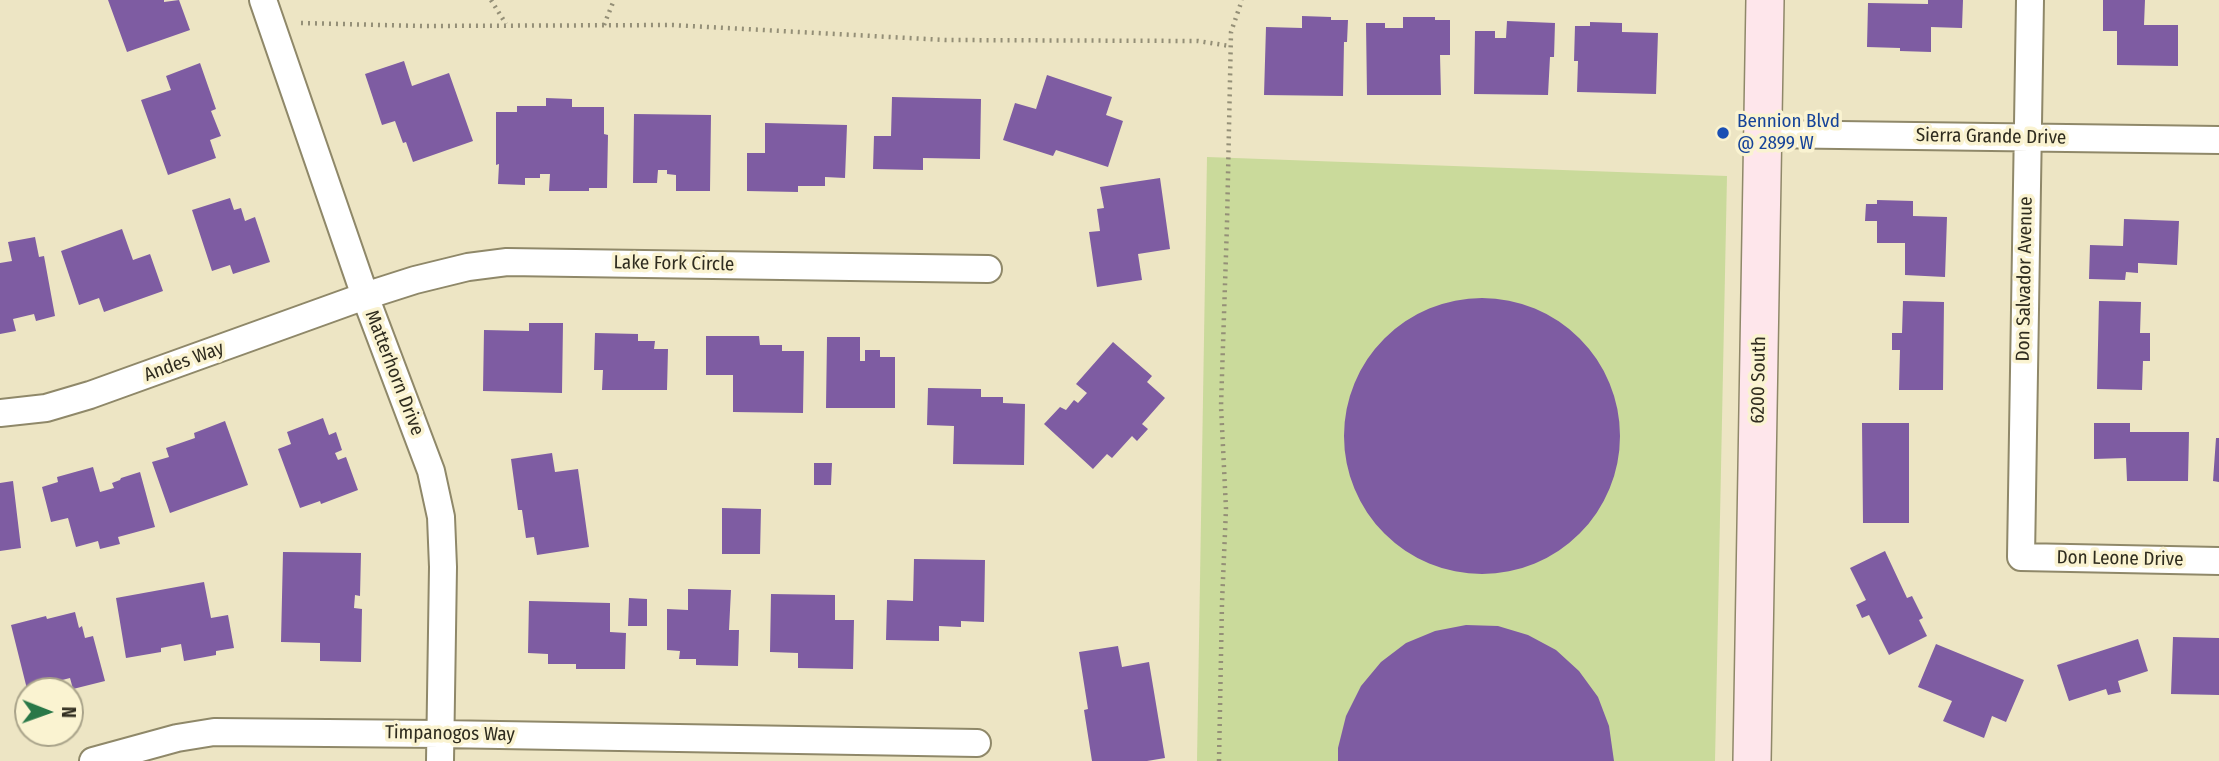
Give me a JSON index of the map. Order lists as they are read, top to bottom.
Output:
{
  "streets": {
    "main road": ["6200 South"],
    "street": [
      "Sierra Grande Drive",
      "Lake Fork Circle",
      "Don Salvador Avenue",
      "Andes Way",
      "Matterhorn Drive",
      "Don Leone Drive",
      "Timpanogos Way"
    ]
  },
  "crossings": [
    ["Sierra Grande Drive", "Don Salvador Avenue"],
    ["Sierra Grande Drive", "6200 South"],
    ["Lake Fork Circle", "Andes Way"],
    ["Lake Fork Circle", "Matterhorn Drive"],
    ["Don Salvador Avenue", "Don Leone Drive"],
    ["Andes Way", "Matterhorn Drive"],
    ["Matterhorn Drive", "Timpanogos Way"]
  ],
  "places": ["Bennion Blvd @ 2899 W"],
  "north": "right"
}
